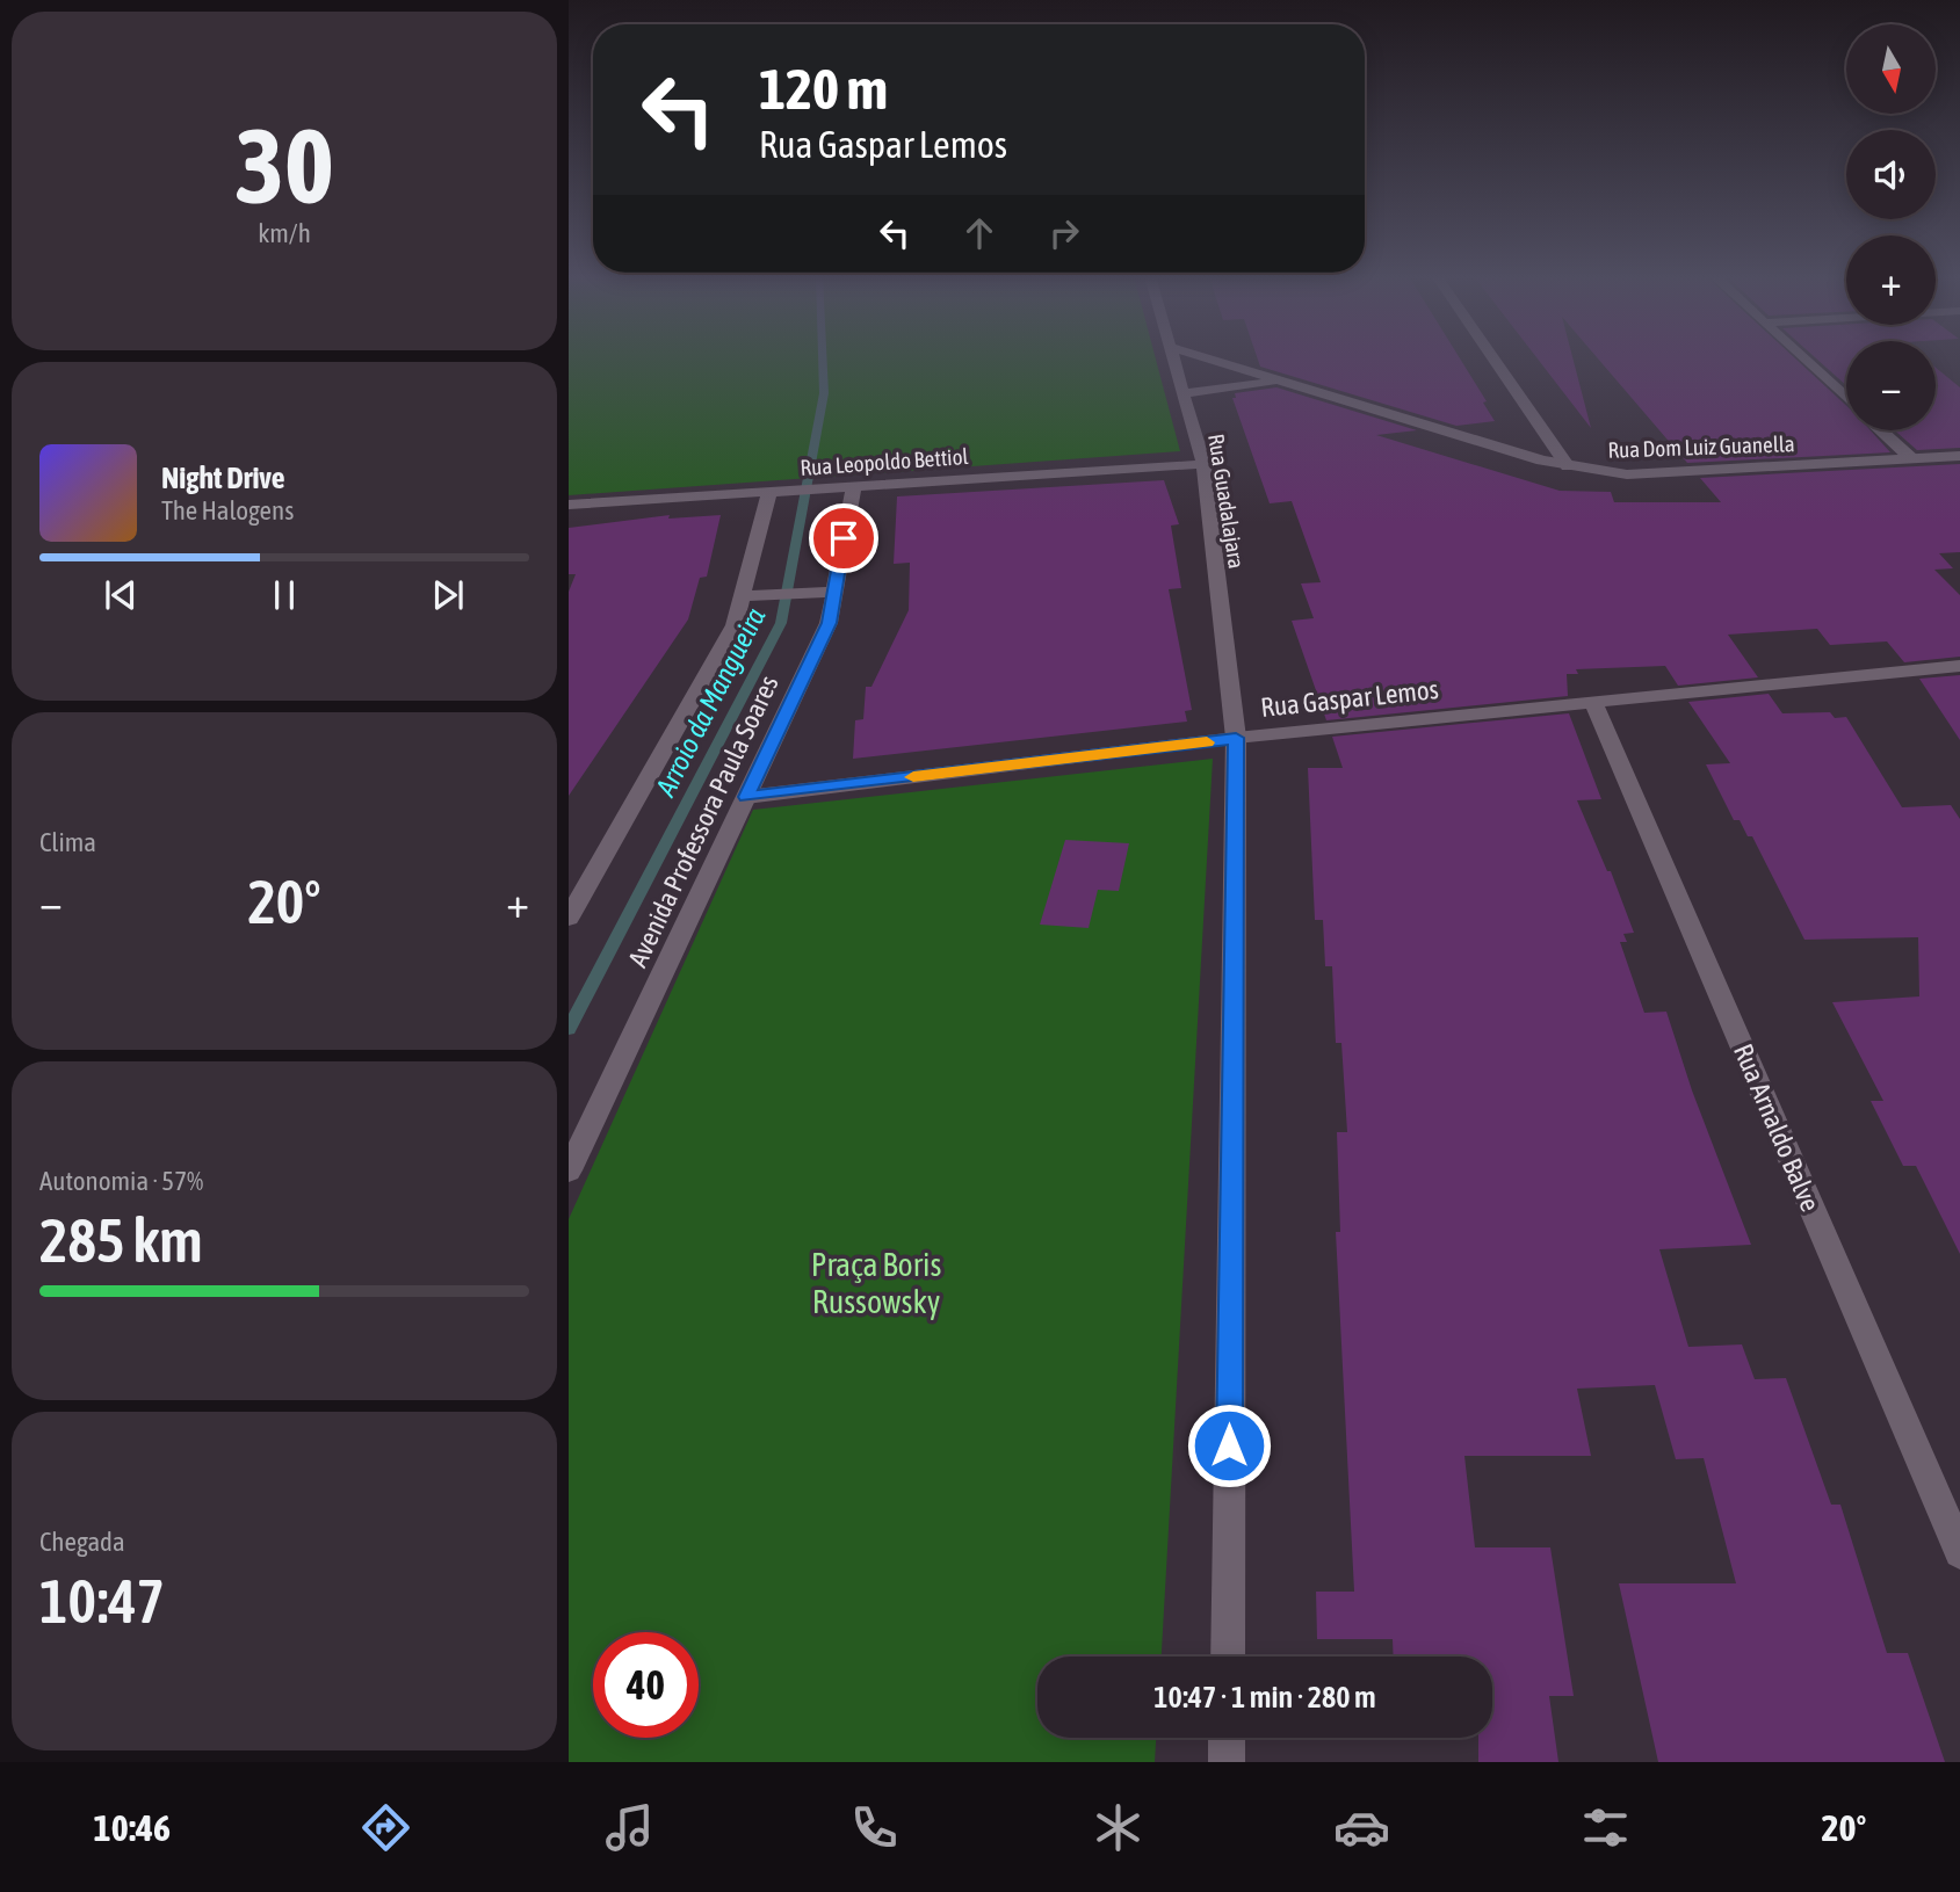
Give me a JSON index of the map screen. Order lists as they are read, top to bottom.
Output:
{
  "streets": {
    "street": [
      "Rua Dom Luiz Guanella",
      "Rua Leopoldo Bettiol",
      "Rua Guadalajara",
      "Rua Gaspar Lemos",
      "Avenida Professora Paula Soares",
      "Rua Arnaldo Balve"
    ]
  },
  "crossings": [
    ["Rua Leopoldo Bettiol", "Rua Guadalajara"],
    ["Rua Leopoldo Bettiol", "Avenida Professora Paula Soares"],
    ["Rua Guadalajara", "Rua Gaspar Lemos"],
    ["Rua Gaspar Lemos", "Avenida Professora Paula Soares"],
    ["Rua Gaspar Lemos", "Rua Arnaldo Balve"]
  ],
  "water": ["Arroio da Mangueira"],
  "parks": ["Praça Boris Russowsky"],
  "north": "bottom",
  "page": {
    "tile": [
      ["30", "km/h"],
      "Clima",
      ["Autonomia · 57%", "285 km"],
      ["Chegada", "10:47"]
    ],
    "map_buttons": ["+", "−"],
    "turn": ["120 m", "Rua Gaspar Lemos"],
    "song": ["Night Drive", "The Halogens"],
    "heat": ["−", "20°", "+"],
    "limit": "40",
    "trip": "10:47 · 1 min · 280 m",
    "tabs": ["10:46", "20°"]
  }
}
